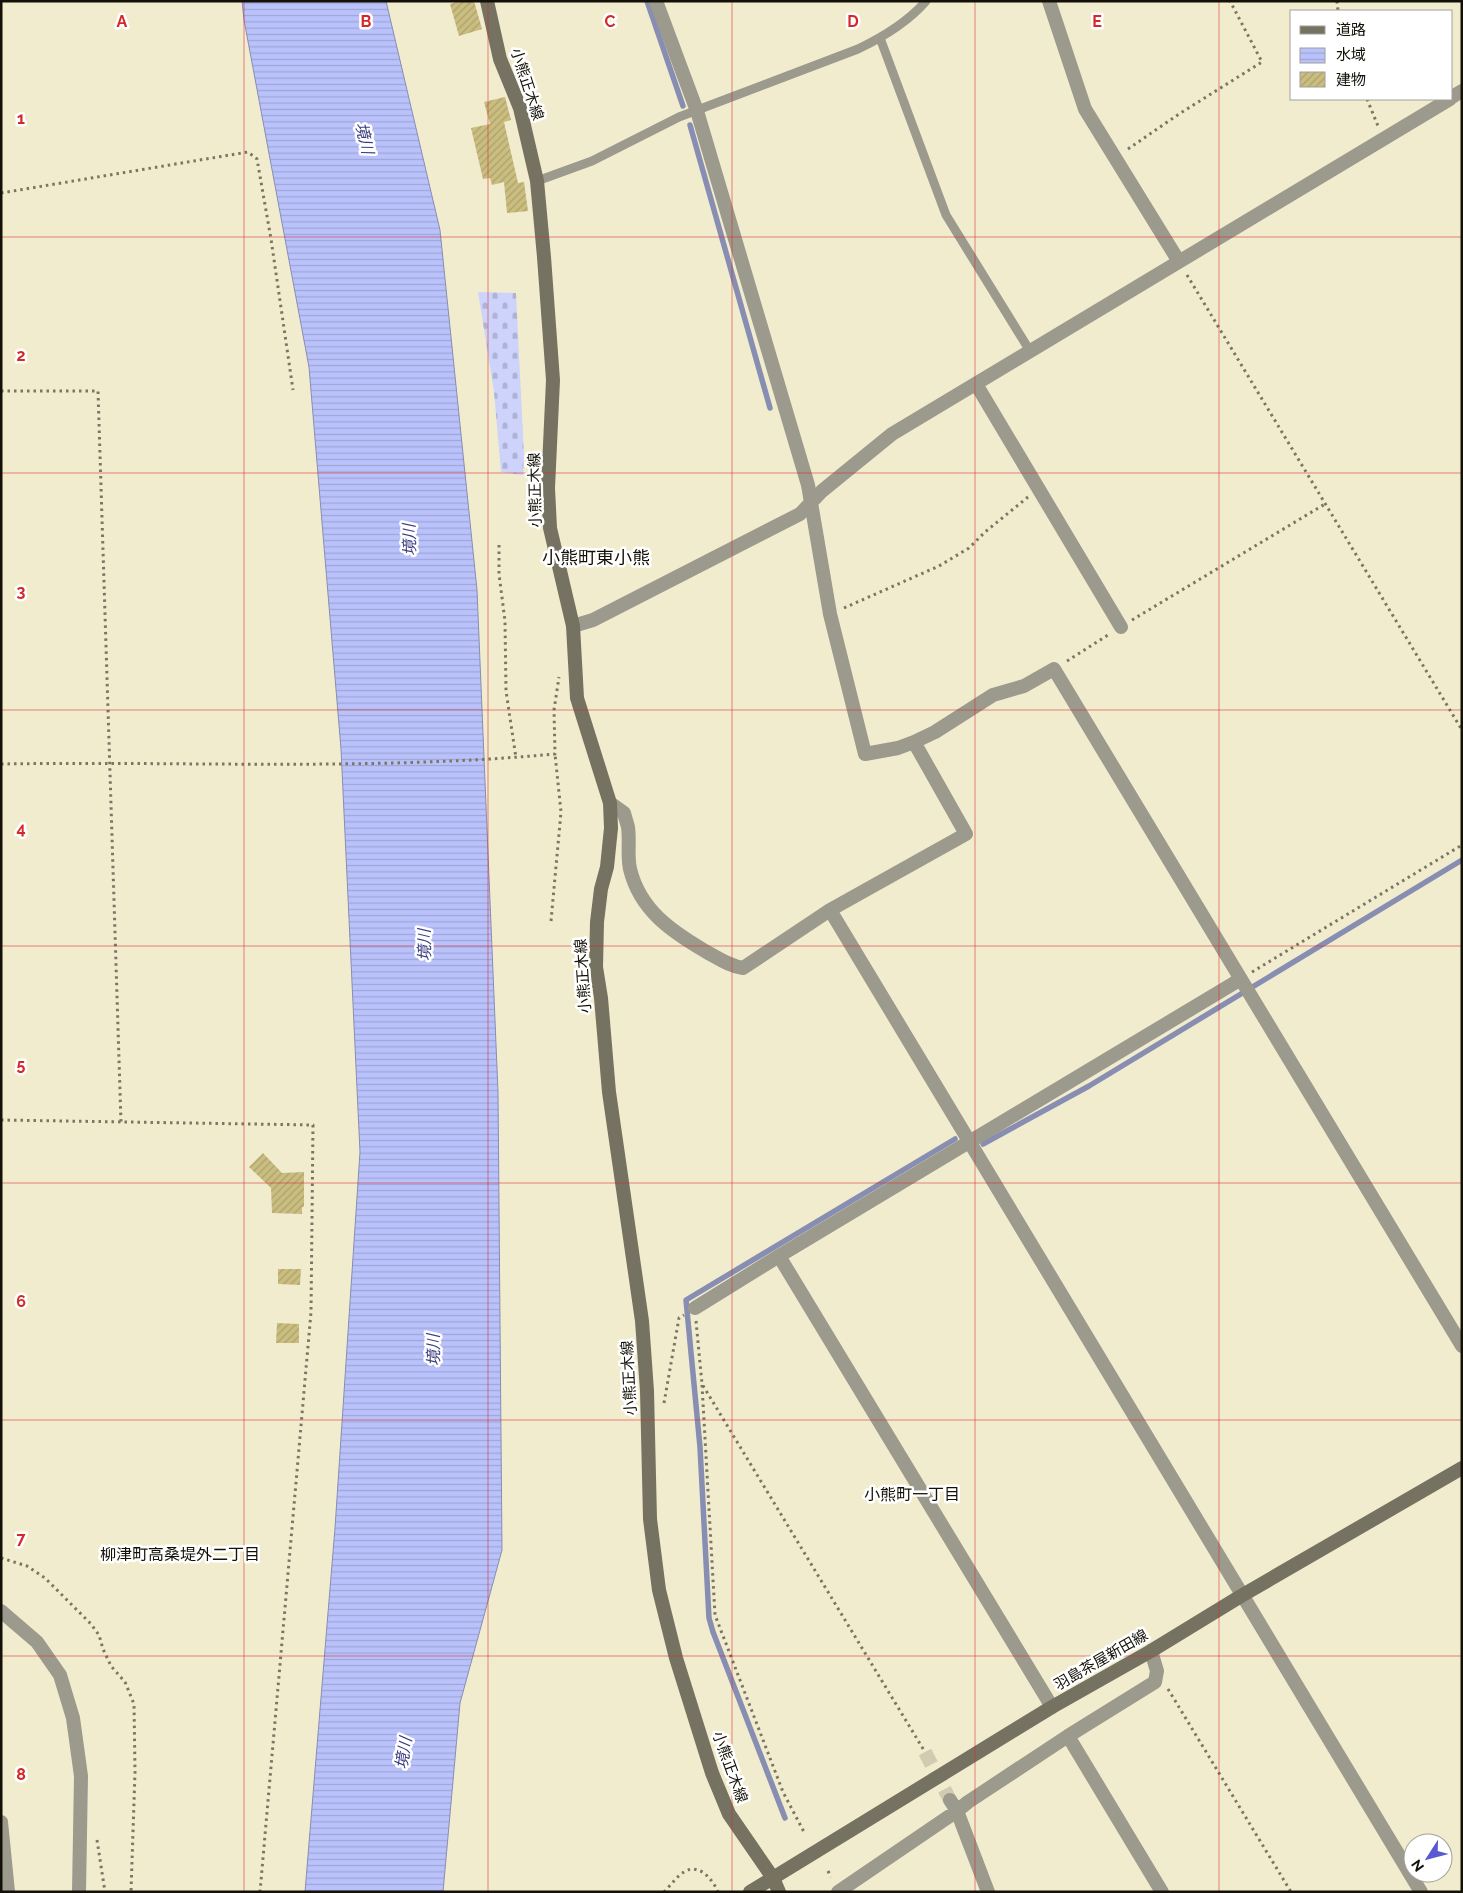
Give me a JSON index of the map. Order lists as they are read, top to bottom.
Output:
{
  "streets": {
    "main road": ["小熊正木線", "羽島茶屋新田線"]
  },
  "crossings": [
    ["小熊正木線", "羽島茶屋新田線"]
  ],
  "districts": ["小熊町東小熊", "小熊町一丁目", "柳津町高桑堤外二丁目"],
  "water": ["境川"],
  "legend": ["道路", "水域", "建物"],
  "north": "bottom left",
  "grid": {
    "columns": [
      "A",
      "B",
      "C",
      "D",
      "E"
    ],
    "rows": [
      "1",
      "2",
      "3",
      "4",
      "5",
      "6",
      "7",
      "8"
    ]
  }
}
